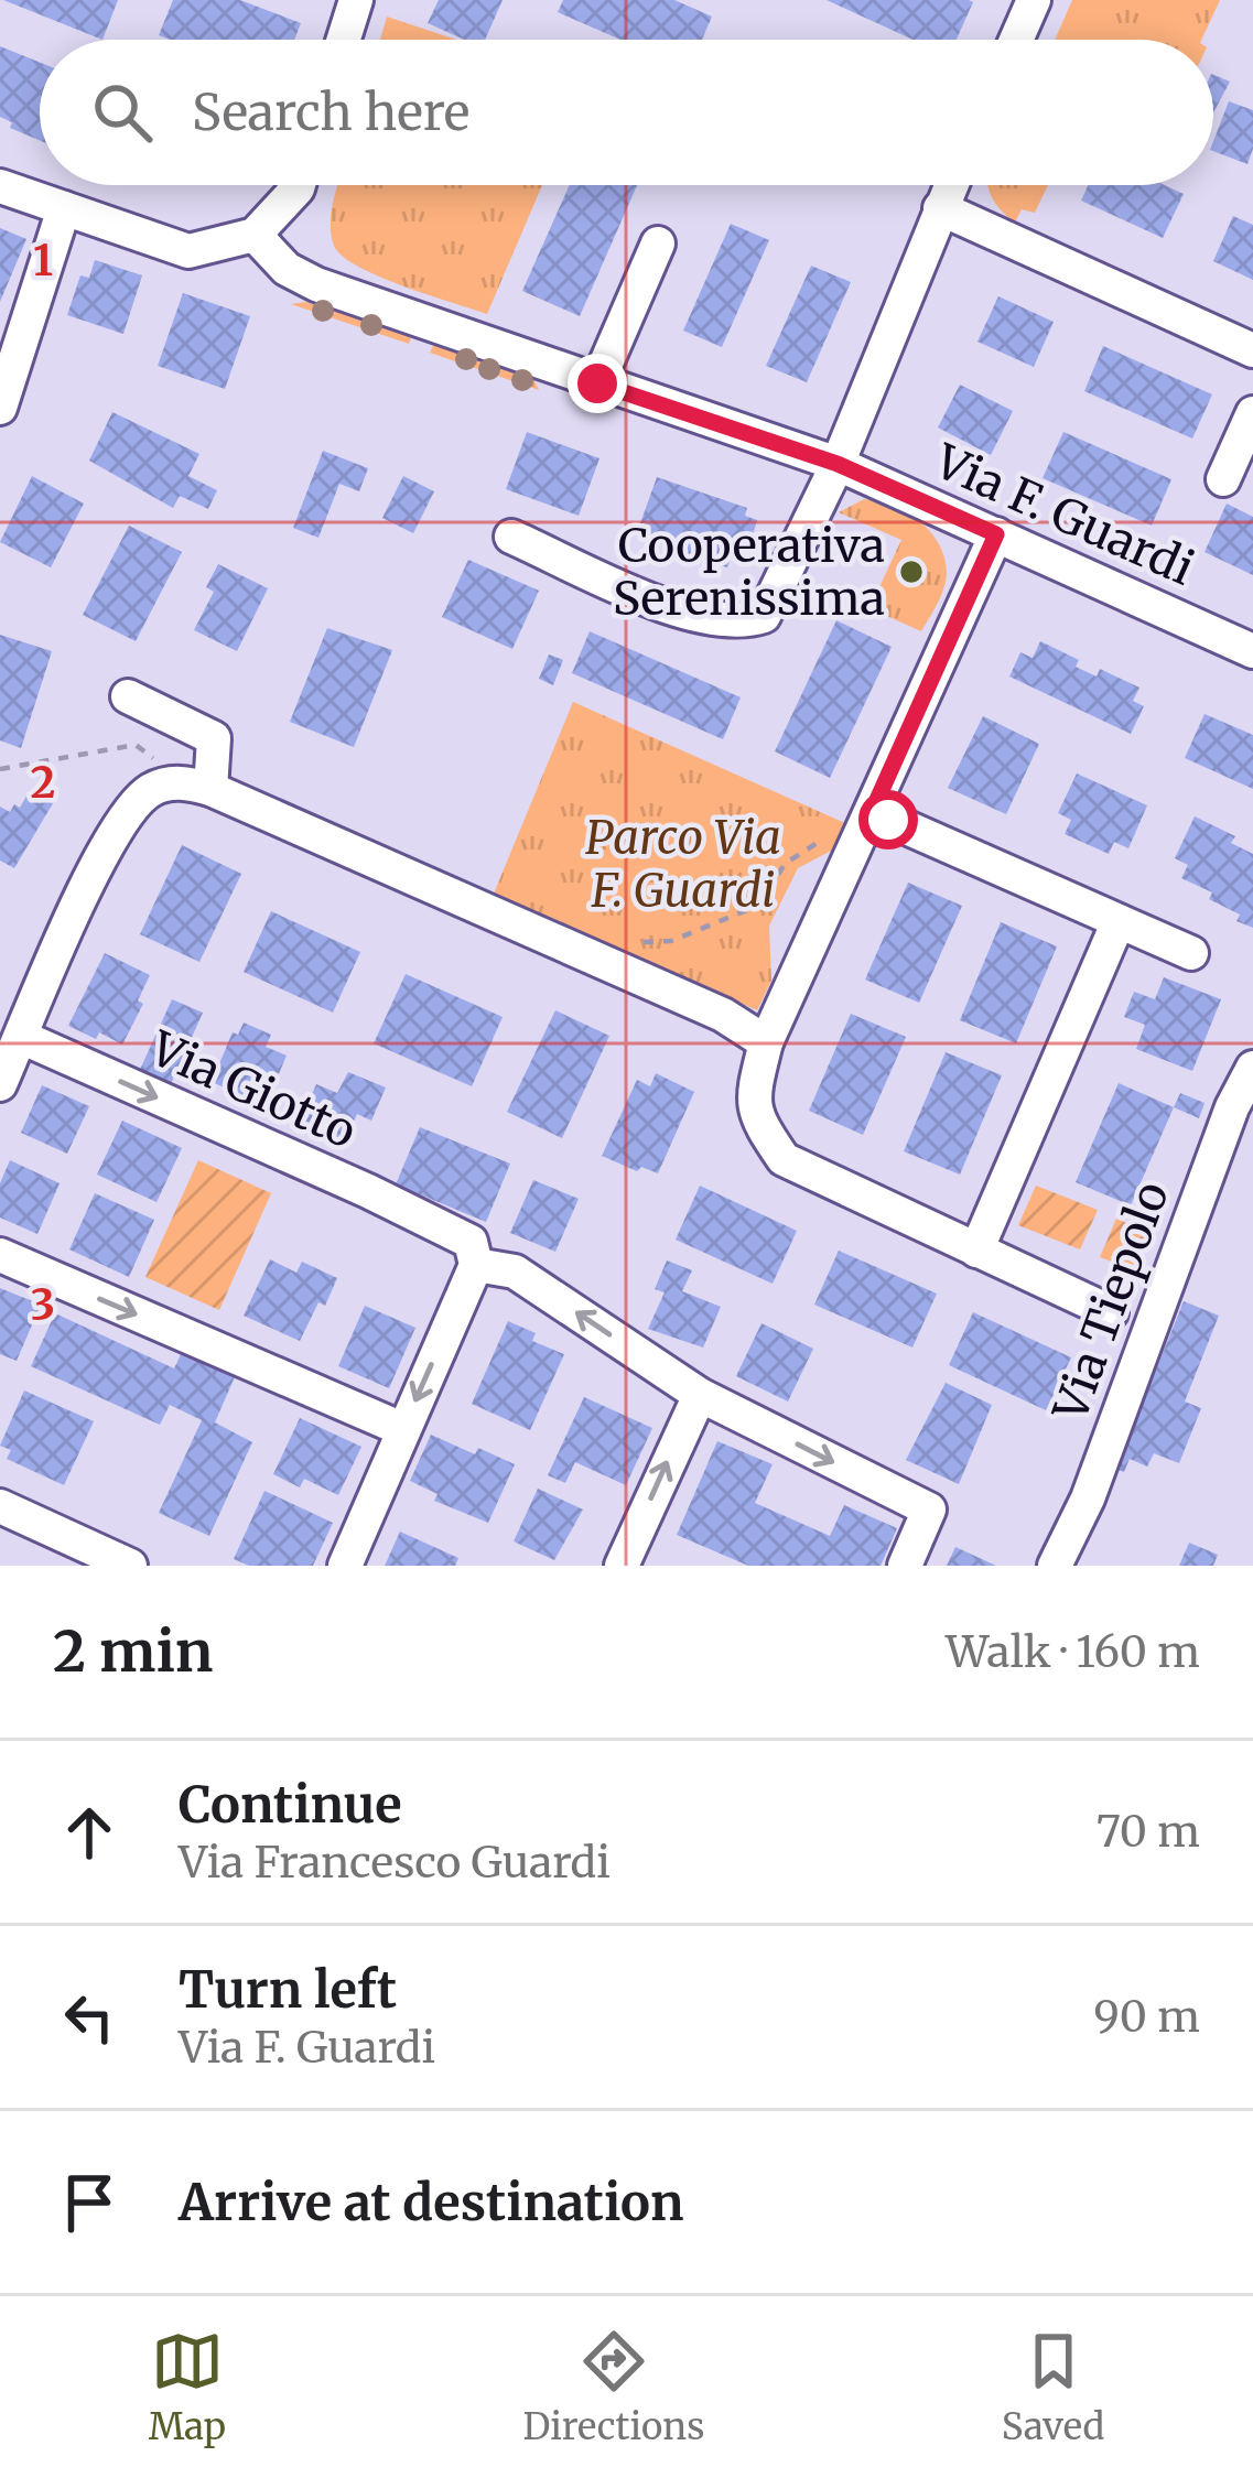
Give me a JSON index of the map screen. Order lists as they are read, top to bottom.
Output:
{
  "streets": {
    "street": ["Via F. Guardi", "Via Giotto", "Via Tiepolo"]
  },
  "parks": ["Parco Via F. Guardi"],
  "places": ["Cooperativa Serenissima"],
  "page": {
    "search": "Search here",
    "heading": ["2 min", "Walk · 160 m"],
    "list": [
      ["Continue", "Via Francesco Guardi", "70 m"],
      ["Turn left", "Via F. Guardi", "90 m"],
      "Arrive at destination"
    ],
    "nav": ["Map", "Directions", "Saved"]
  },
  "grid": {
    "rows": ["1", "2", "3"]
  }
}
